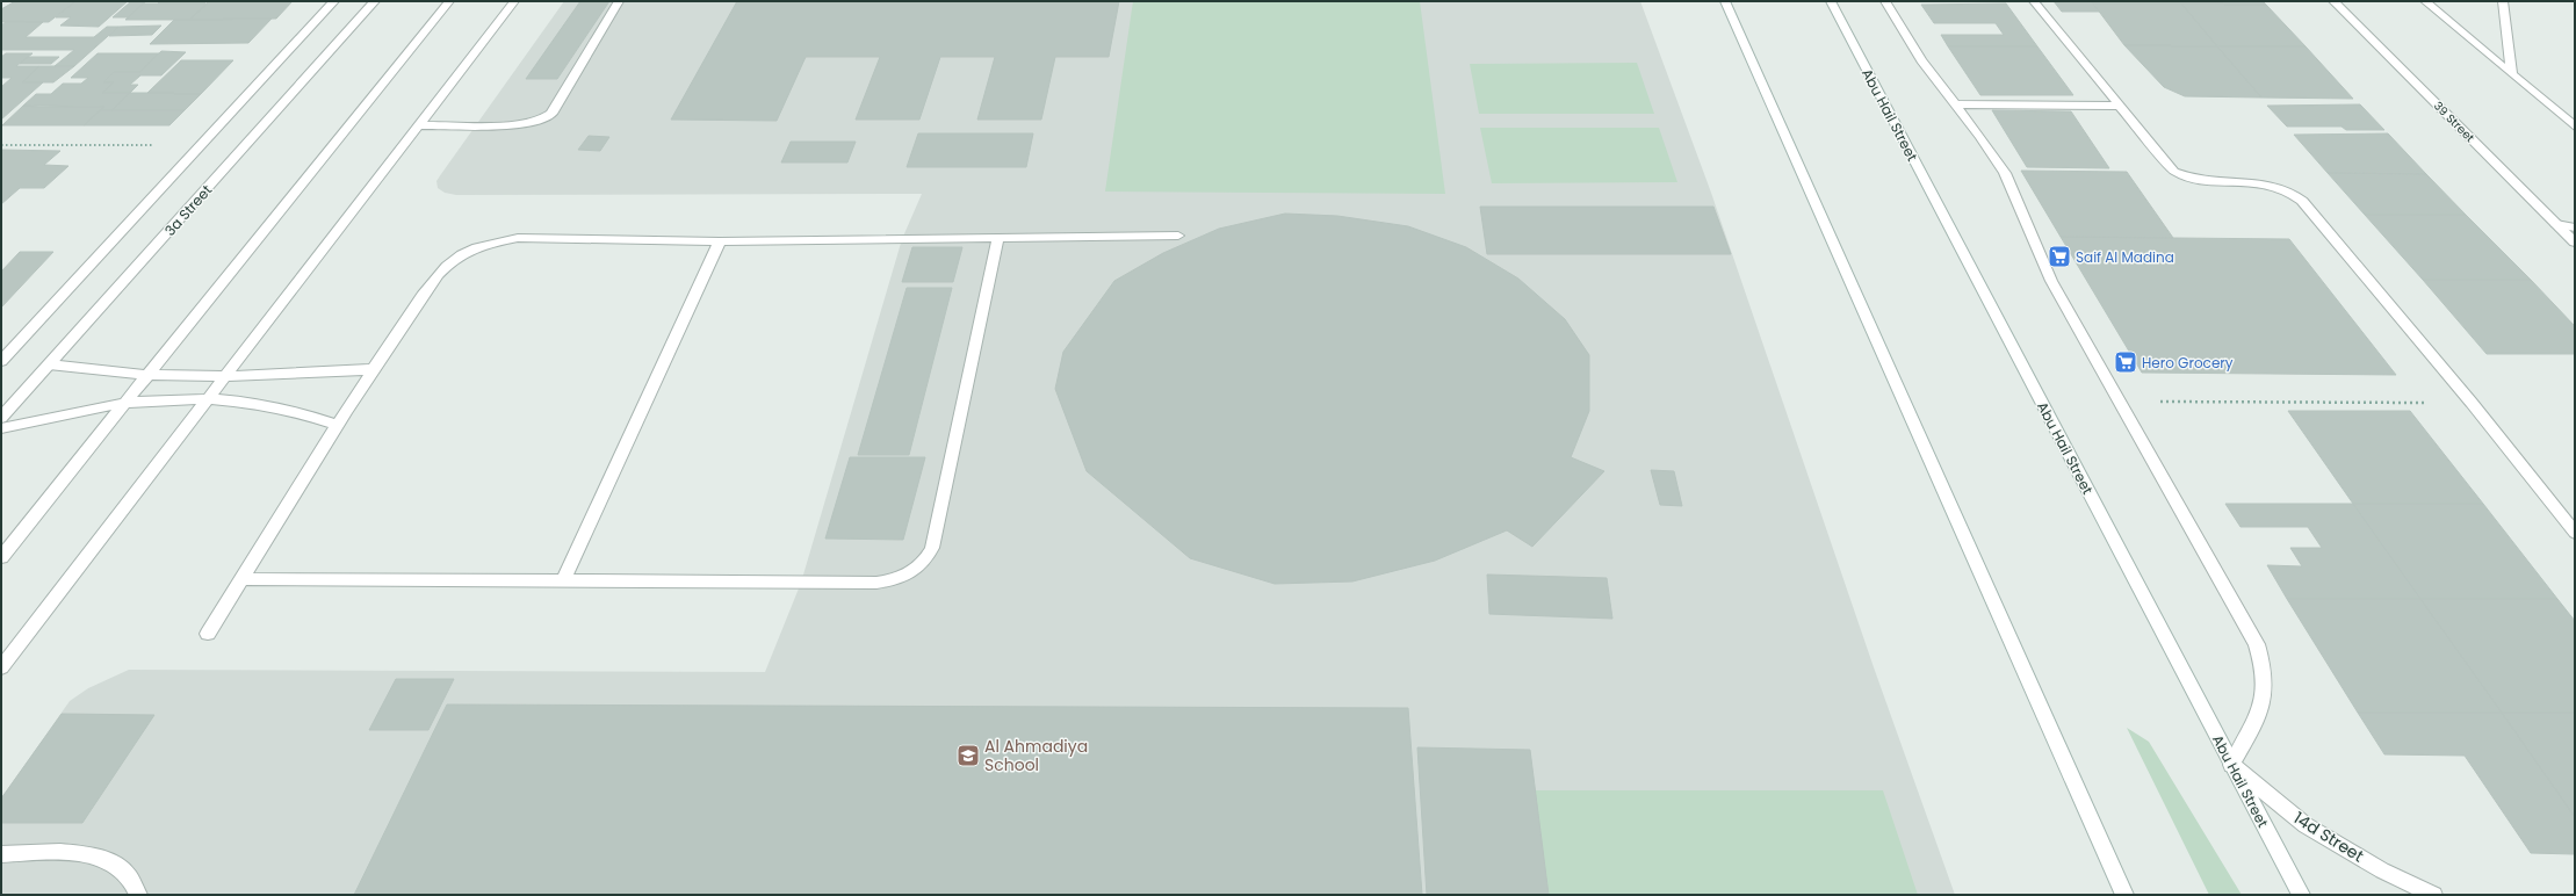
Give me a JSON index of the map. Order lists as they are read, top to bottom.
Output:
{
  "streets": {
    "main road": [
      "Abu Hail Street",
      "39 Street",
      "3a Street",
      "14d Street"
    ]
  },
  "crossings": [
    ["Abu Hail Street", "14d Street"]
  ],
  "places": {
    "supermarket": ["Saif Al Madina", "Hero Grocery"],
    "school or university": ["Al Ahmadiya School"]
  }
}
